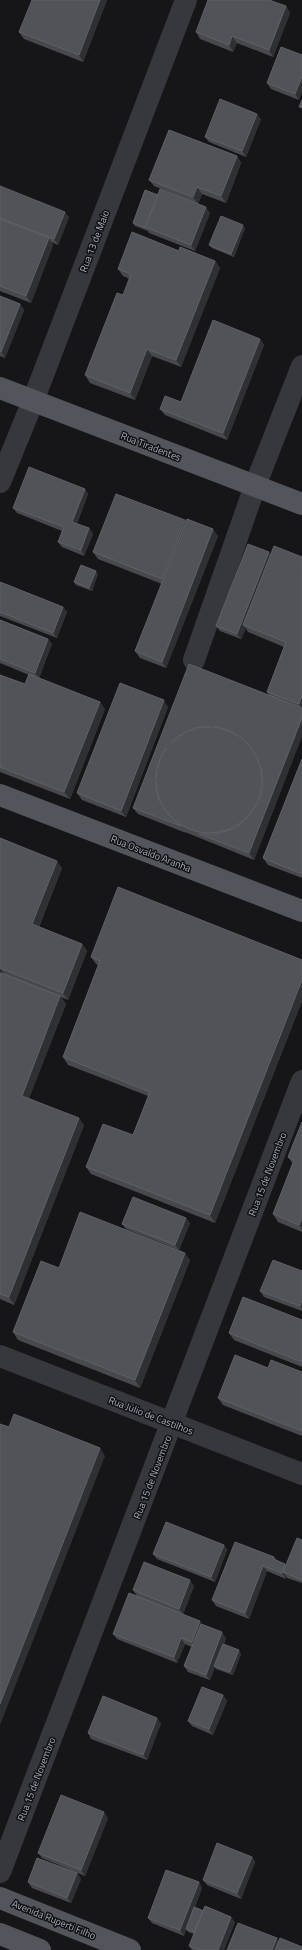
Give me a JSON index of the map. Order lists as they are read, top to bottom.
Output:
{
  "streets": {
    "main road": ["Rua Tiradentes", "Rua Osvaldo Aranha", "Avenida Ruperti Filho"],
    "street": ["Rua 13 de Maio", "Rua 15 de Novembro", "Rua Júlio de Castilhos"]
  },
  "crossings": [
    ["Rua 13 de Maio", "Rua Tiradentes"],
    ["Rua 15 de Novembro", "Rua Júlio de Castilhos"]
  ]
}
